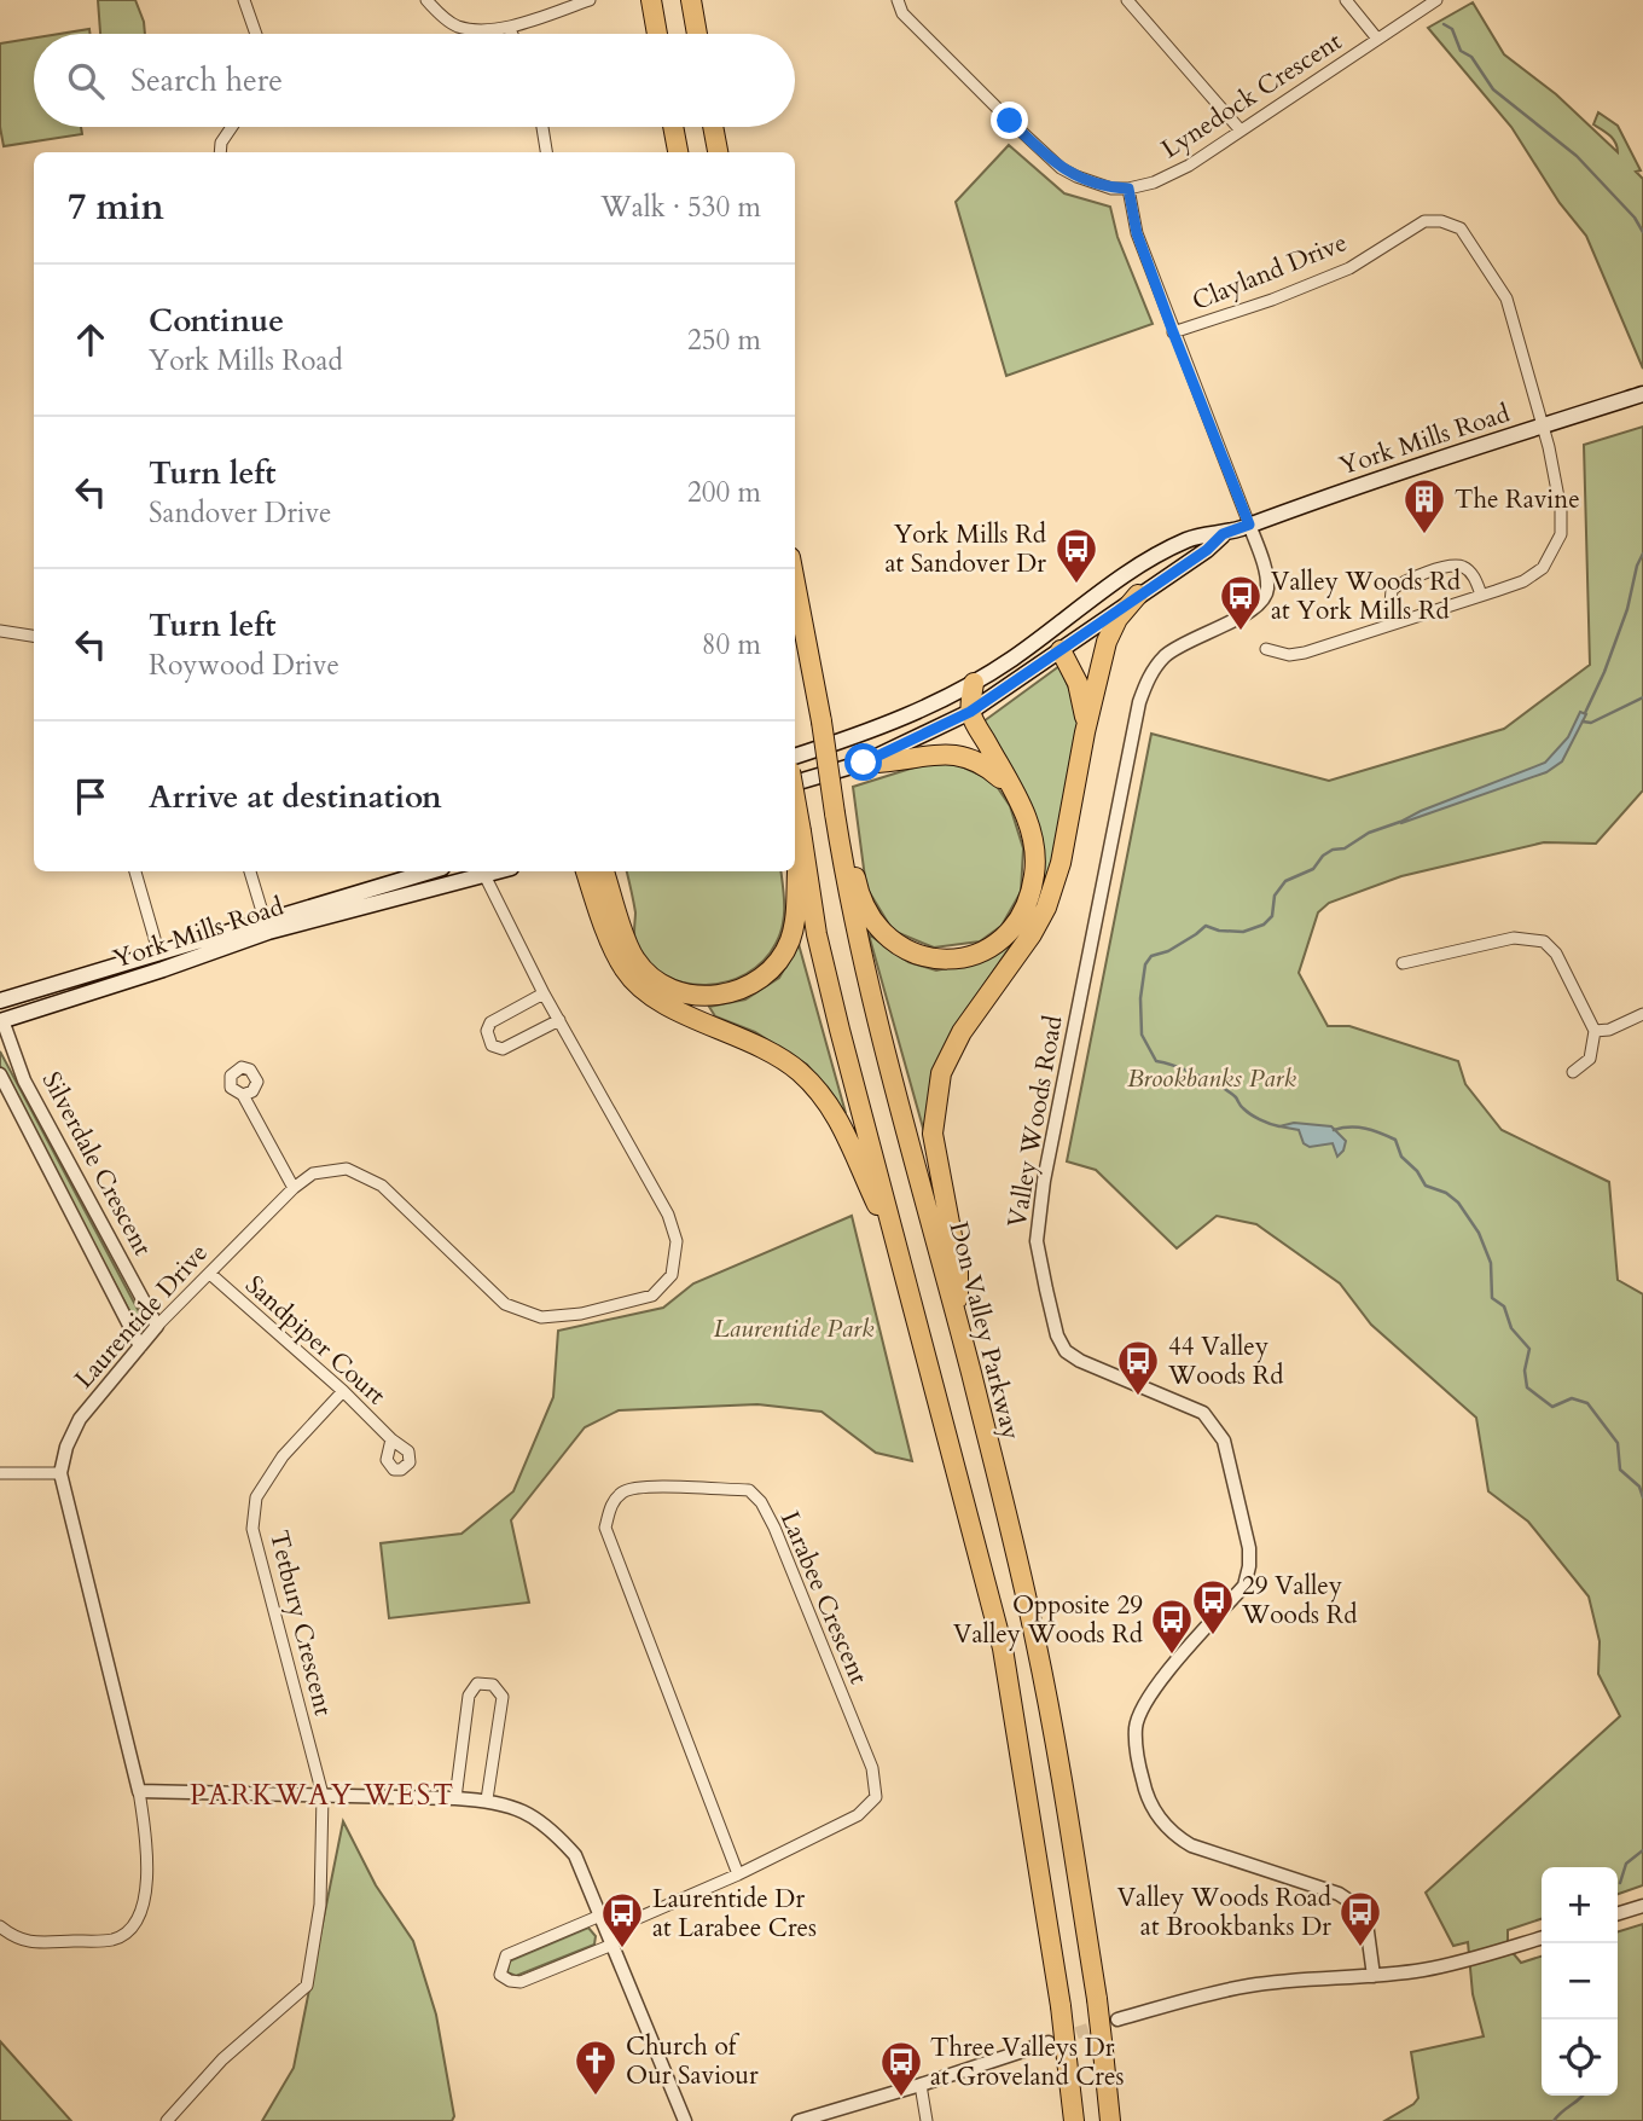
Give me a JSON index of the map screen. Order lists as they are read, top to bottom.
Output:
{
  "streets": {
    "highway": ["Don Valley Parkway"],
    "main road": ["York Mills Road"],
    "street": [
      "Lynedock Crescent",
      "Clayland Drive",
      "Valley Woods Road",
      "Silverdale Crescent",
      "Laurentide Drive",
      "Sandpiper Court",
      "Larabee Crescent",
      "Tetbury Crescent"
    ]
  },
  "crossings": [
    ["Clayland Drive", "York Mills Road"],
    ["York Mills Road", "Valley Woods Road"],
    ["York Mills Road", "Silverdale Crescent"],
    ["York Mills Road", "Laurentide Drive"],
    ["Silverdale Crescent", "Laurentide Drive"],
    ["Laurentide Drive", "Sandpiper Court"],
    ["Sandpiper Court", "Tetbury Crescent"]
  ],
  "districts": ["PARKWAY WEST"],
  "parks": ["Brookbanks Park", "Laurentide Park"],
  "places": {
    "building": ["The Ravine"],
    "bus stop": [
      "York Mills Rd at Sandover Dr",
      "Valley Woods Rd at York Mills Rd",
      "44 Valley Woods Rd",
      "29 Valley Woods Rd",
      "Opposite 29 Valley Woods Rd",
      "Valley Woods Road at Brookbanks Dr",
      "Laurentide Dr at Larabee Cres",
      "Three Valleys Dr at Groveland Cres"
    ],
    "church": ["Church of Our Saviour"]
  },
  "page": {
    "search": "Search here",
    "heading": ["7 min", "Walk · 530 m"],
    "list": [
      ["Continue", "York Mills Road", "250 m"],
      ["Turn left", "Sandover Drive", "200 m"],
      ["Turn left", "Roywood Drive", "80 m"],
      "Arrive at destination"
    ],
    "map_buttons": ["+", "−"]
  }
}
